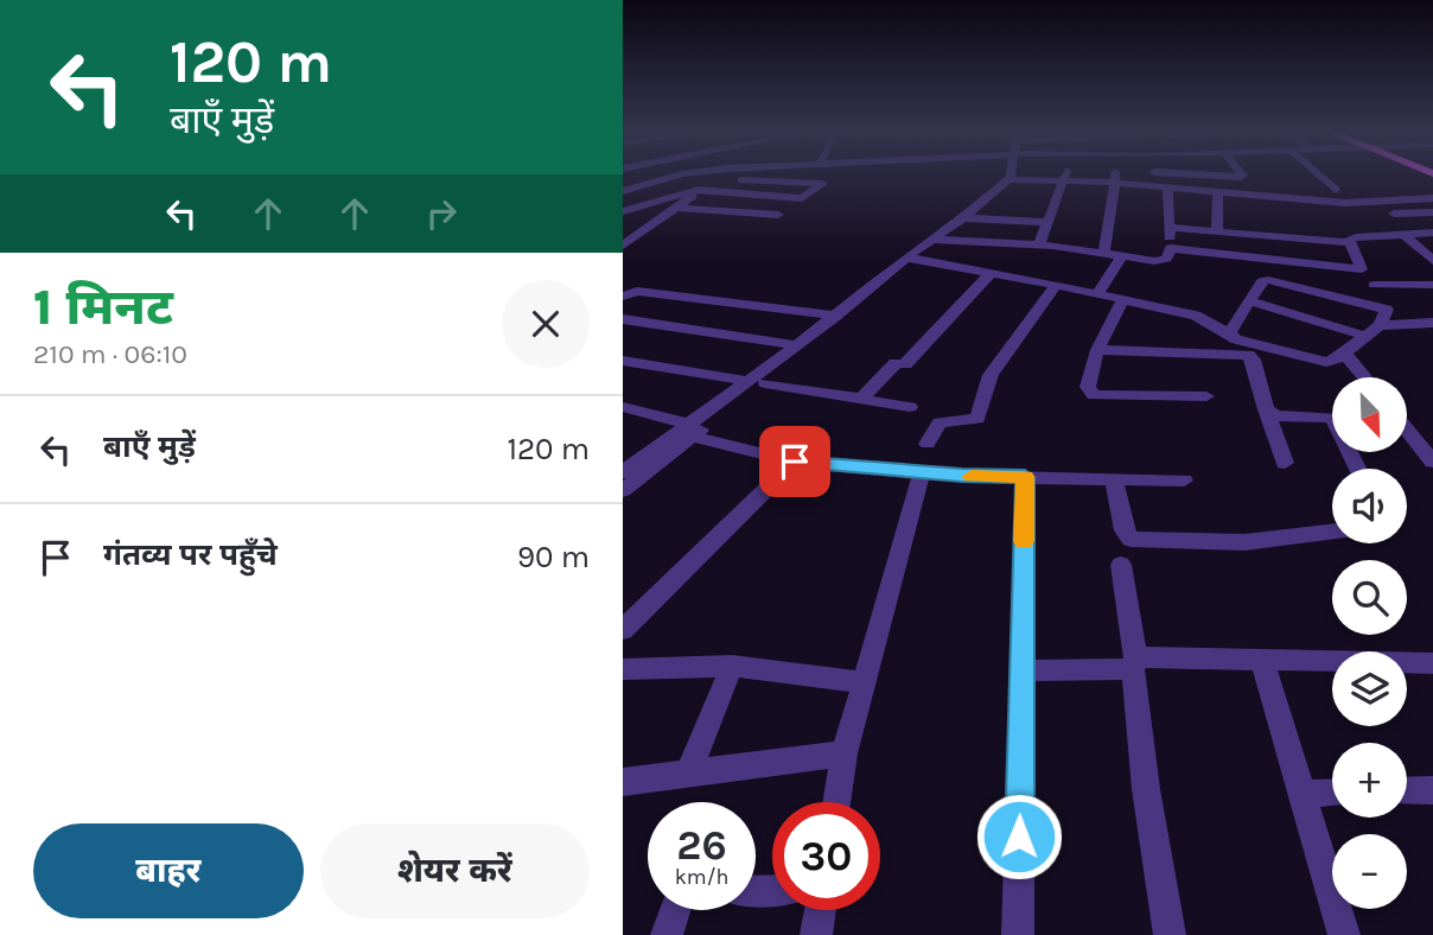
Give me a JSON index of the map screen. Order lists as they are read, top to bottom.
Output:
{
  "north": "bottom right",
  "page": {
    "turn": ["120 m", "बाएँ मुड़ें"],
    "heading": ["1 मिनट", "210 m · 06:10"],
    "map_buttons": ["+", "−"],
    "list": [
      {
        "name": "बाएँ मुड़ें",
        "value": "120 m"
      },
      {
        "name": "गंतव्य पर पहुँचे",
        "value": "90 m"
      }
    ],
    "speed": "26 km/h",
    "limit": "30",
    "buttons": ["बाहर", "शेयर करें"]
  }
}
